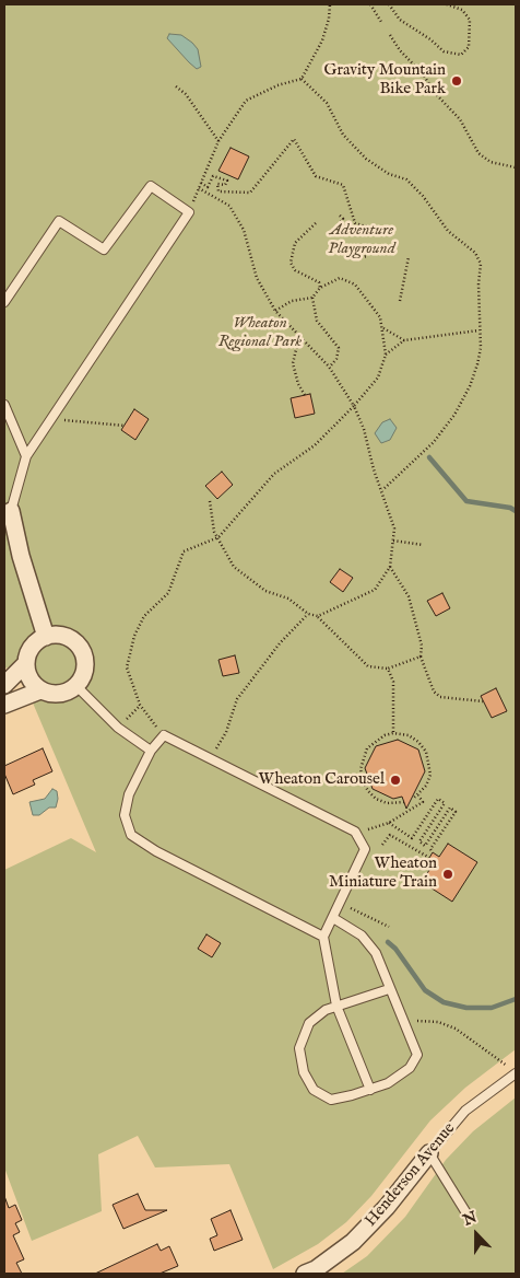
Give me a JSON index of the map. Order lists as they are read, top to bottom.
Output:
{
  "streets": {
    "street": ["Henderson Avenue"]
  },
  "parks": ["Adventure Playground", "Wheaton Regional Park"],
  "places": ["Gravity Mountain Bike Park", "Wheaton Carousel", "Wheaton Miniature Train"],
  "north": "top"
}
